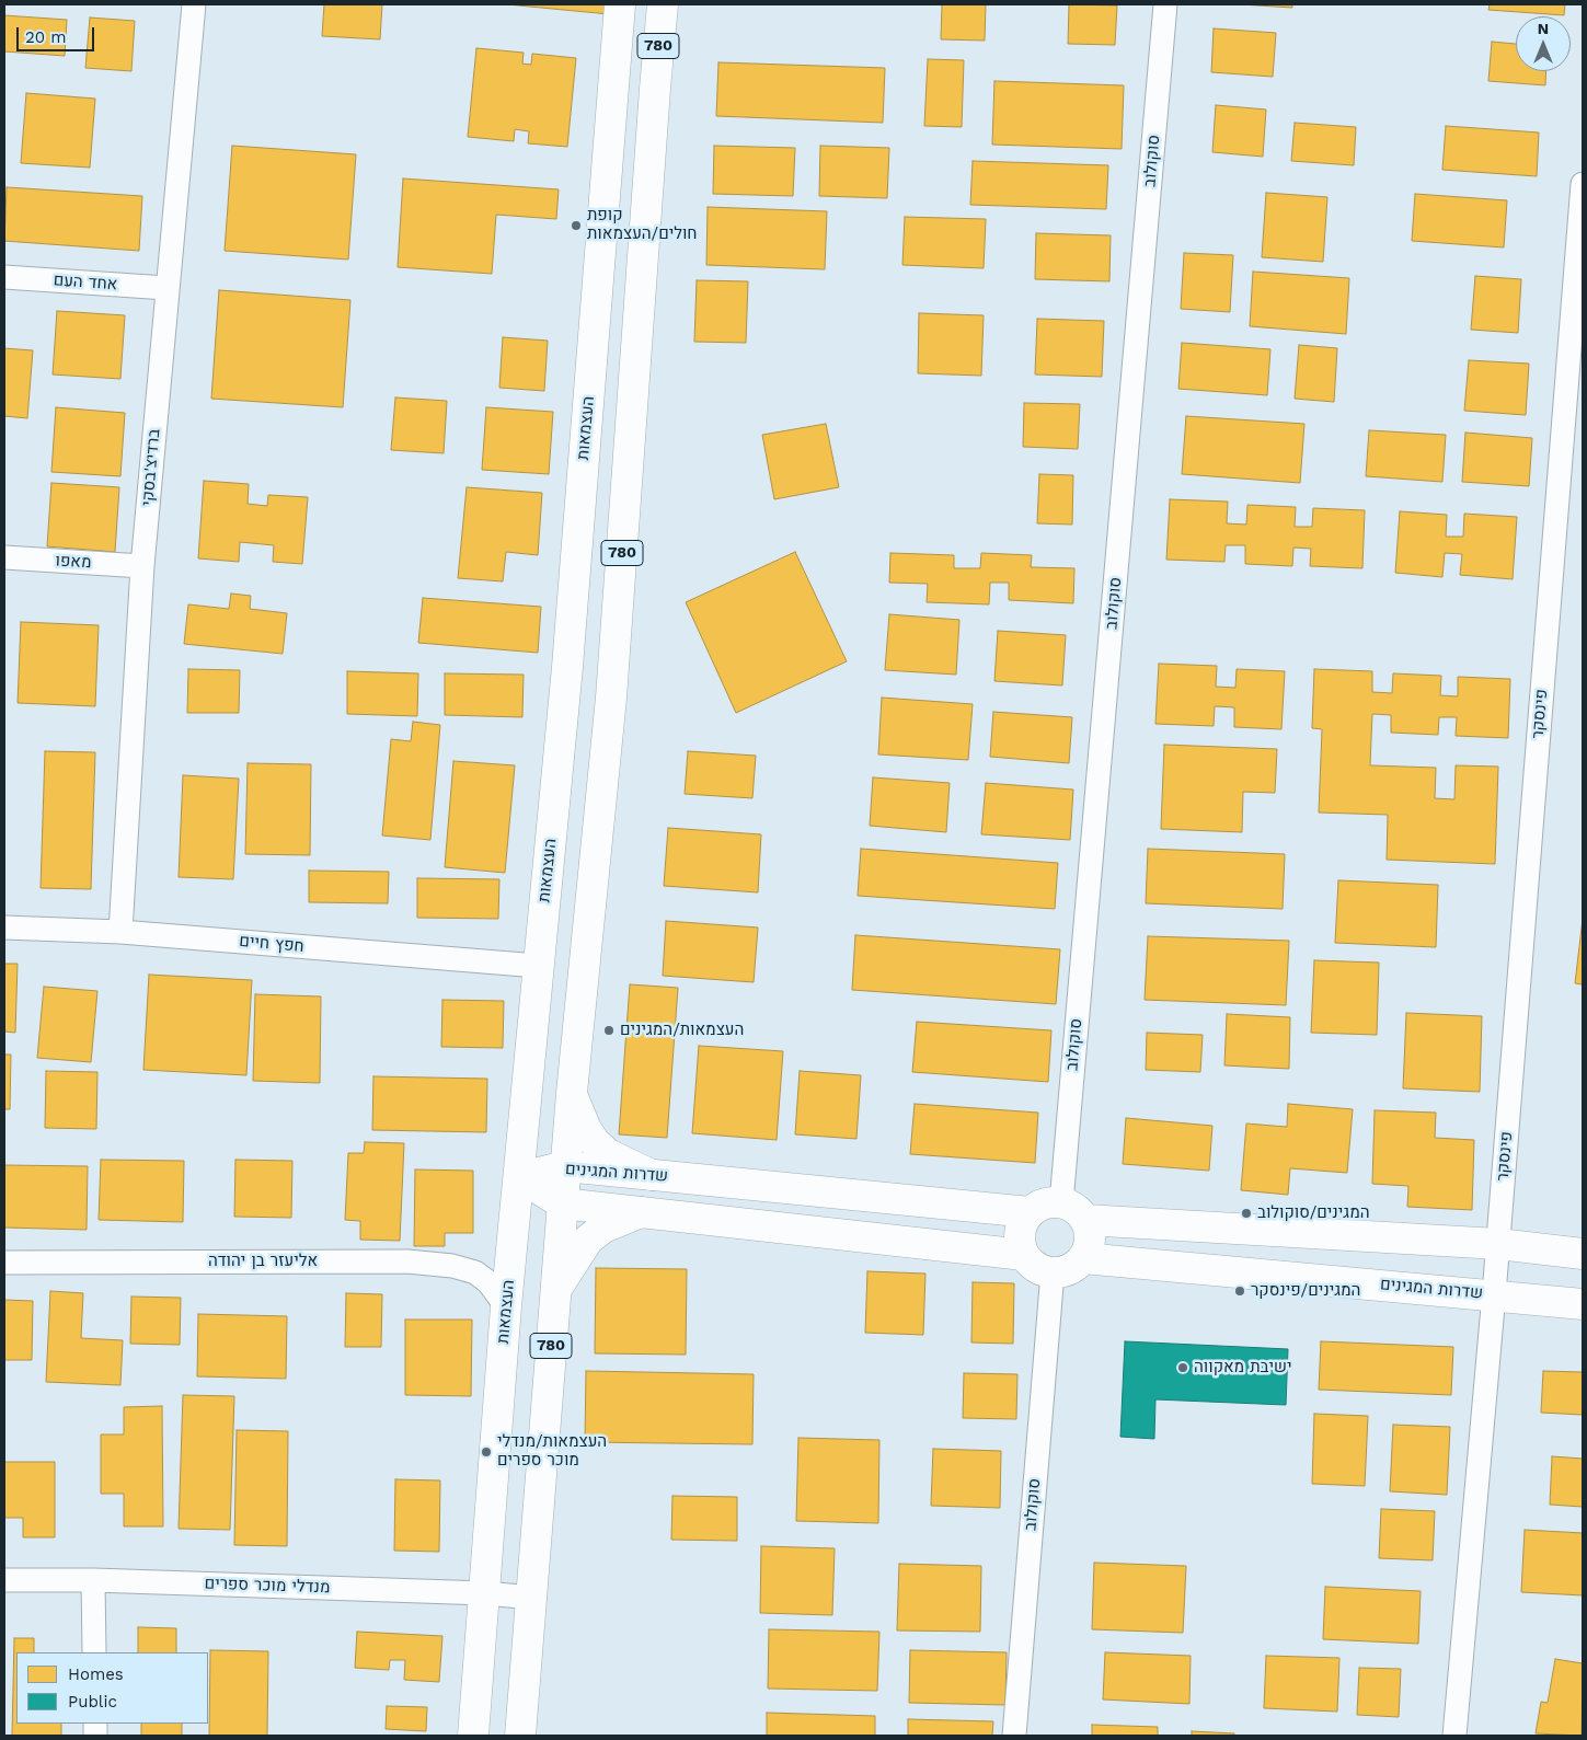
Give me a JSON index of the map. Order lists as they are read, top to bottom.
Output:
{
  "streets": {
    "main road": ["780", "העצמאות", "שדרות המגינים"],
    "street": [
      "סוקולוב",
      "אחד העם",
      "ברדיצ'בסקי",
      "מאפו",
      "פינסקר",
      "חפץ חיים",
      "אליעזר בן יהודה",
      "מנדלי מוכר ספרים"
    ]
  },
  "crossings": [
    ["780", "שדרות המגינים"],
    ["780", "מנדלי מוכר ספרים"],
    ["סוקולוב", "שדרות המגינים"],
    ["אחד העם", "ברדיצ'בסקי"],
    ["העצמאות", "חפץ חיים"],
    ["העצמאות", "שדרות המגינים"],
    ["העצמאות", "אליעזר בן יהודה"],
    ["העצמאות", "מנדלי מוכר ספרים"],
    ["ברדיצ'בסקי", "מאפו"],
    ["ברדיצ'בסקי", "חפץ חיים"],
    ["פינסקר", "שדרות המגינים"]
  ],
  "places": [
    "קופת חולים/העצמאות",
    "העצמאות/המגינים",
    "המגינים/סוקולוב",
    "המגינים/פינסקר",
    "ישיבת מאקווה",
    "העצמאות/מנדלי מוכר ספרים"
  ],
  "legend": ["Homes", "Public"],
  "scale_bar": "20 m",
  "north": "top"
}
